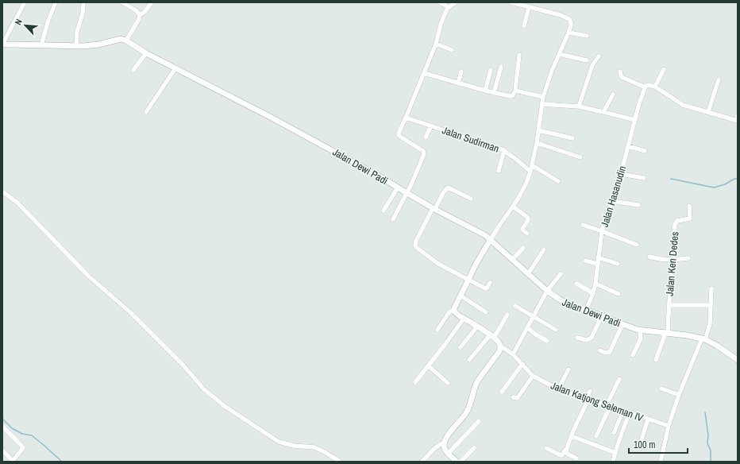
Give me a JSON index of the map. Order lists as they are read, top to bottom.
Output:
{
  "streets": {
    "street": [
      "Jalan Sudirman",
      "Jalan Dewi Padi",
      "Jalan Hasanudin",
      "Jalan Ken Dedes",
      "Jalan Katjong Seleman IV"
    ]
  },
  "crossings": [
    ["Jalan Dewi Padi", "Jalan Hasanudin"],
    ["Jalan Dewi Padi", "Jalan Ken Dedes"]
  ],
  "scale_bar": "100 m",
  "north": "top left"
}
